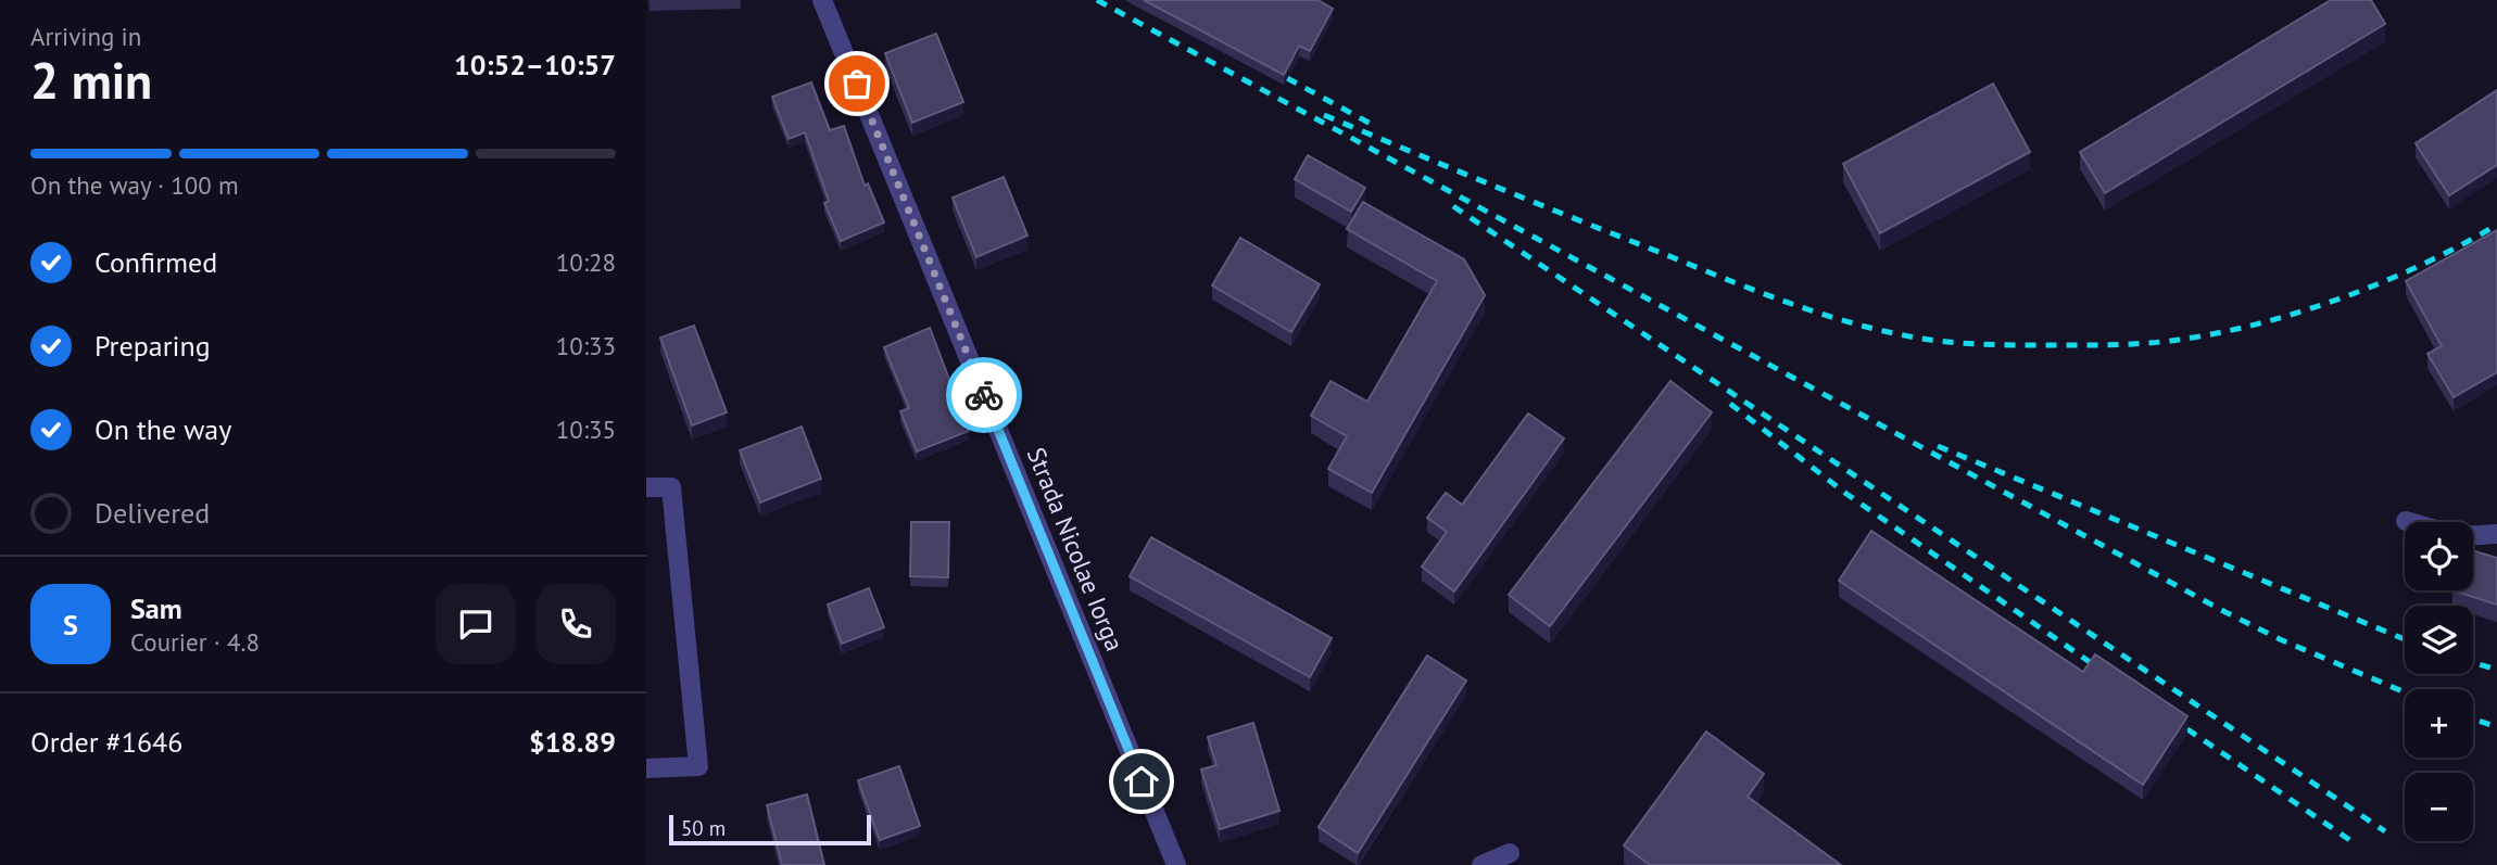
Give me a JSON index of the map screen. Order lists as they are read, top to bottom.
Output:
{
  "streets": {
    "street": ["Strada Nicolae Iorga"]
  },
  "scale_bar": "50 m",
  "page": {
    "heading": ["2 min", "Arriving in", "10:52–10:57"],
    "panel": [
      "Sam",
      "Courier · 4.8",
      "Order #1646",
      "$18.89"
    ],
    "bar": "On the way · 100 m",
    "list": [
      ["Confirmed", "10:28"],
      ["Preparing", "10:33"],
      ["On the way", "10:35"],
      "Delivered"
    ],
    "map_buttons": ["+", "−"],
    "round": "S",
    "scale": "50 m"
  }
}
